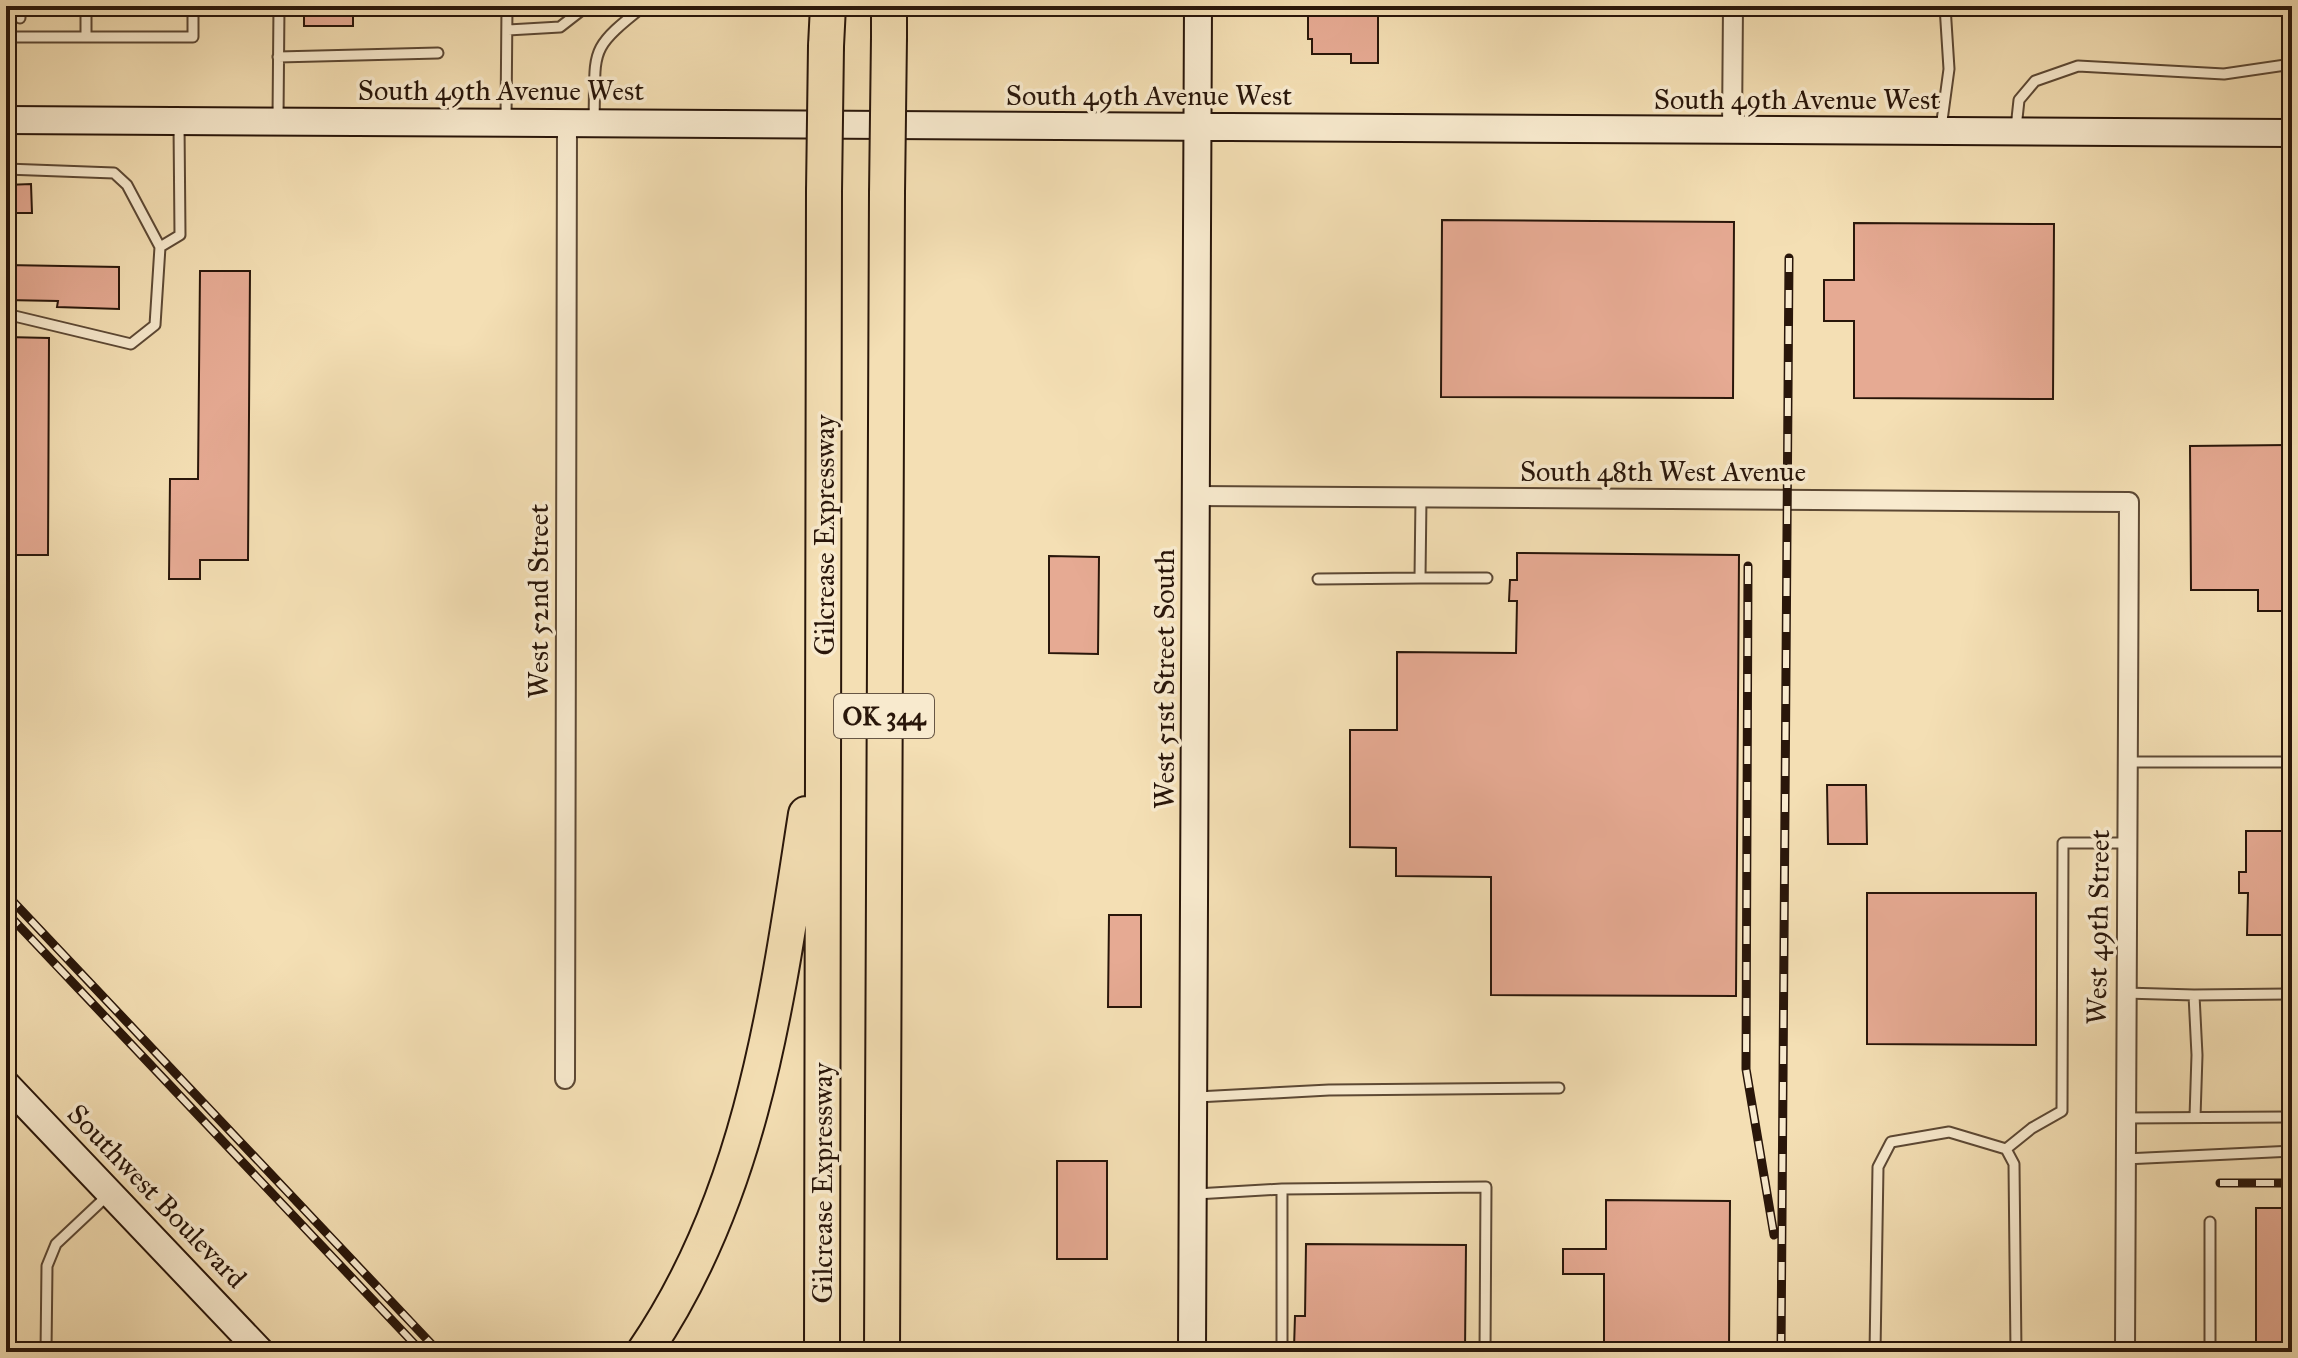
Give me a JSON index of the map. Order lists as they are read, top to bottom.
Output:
{
  "streets": {
    "highway": ["Gilcrease Expressway", "OK 344"],
    "street": [
      "South 49th Avenue West",
      "South 48th West Avenue",
      "West 52nd Street",
      "West 51st Street South",
      "West 49th Street",
      "Southwest Boulevard"
    ]
  },
  "crossings": [
    ["South 49th Avenue West", "West 52nd Street"],
    ["South 49th Avenue West", "West 51st Street South"],
    ["South 48th West Avenue", "West 51st Street South"],
    ["South 48th West Avenue", "West 49th Street"]
  ]
}
